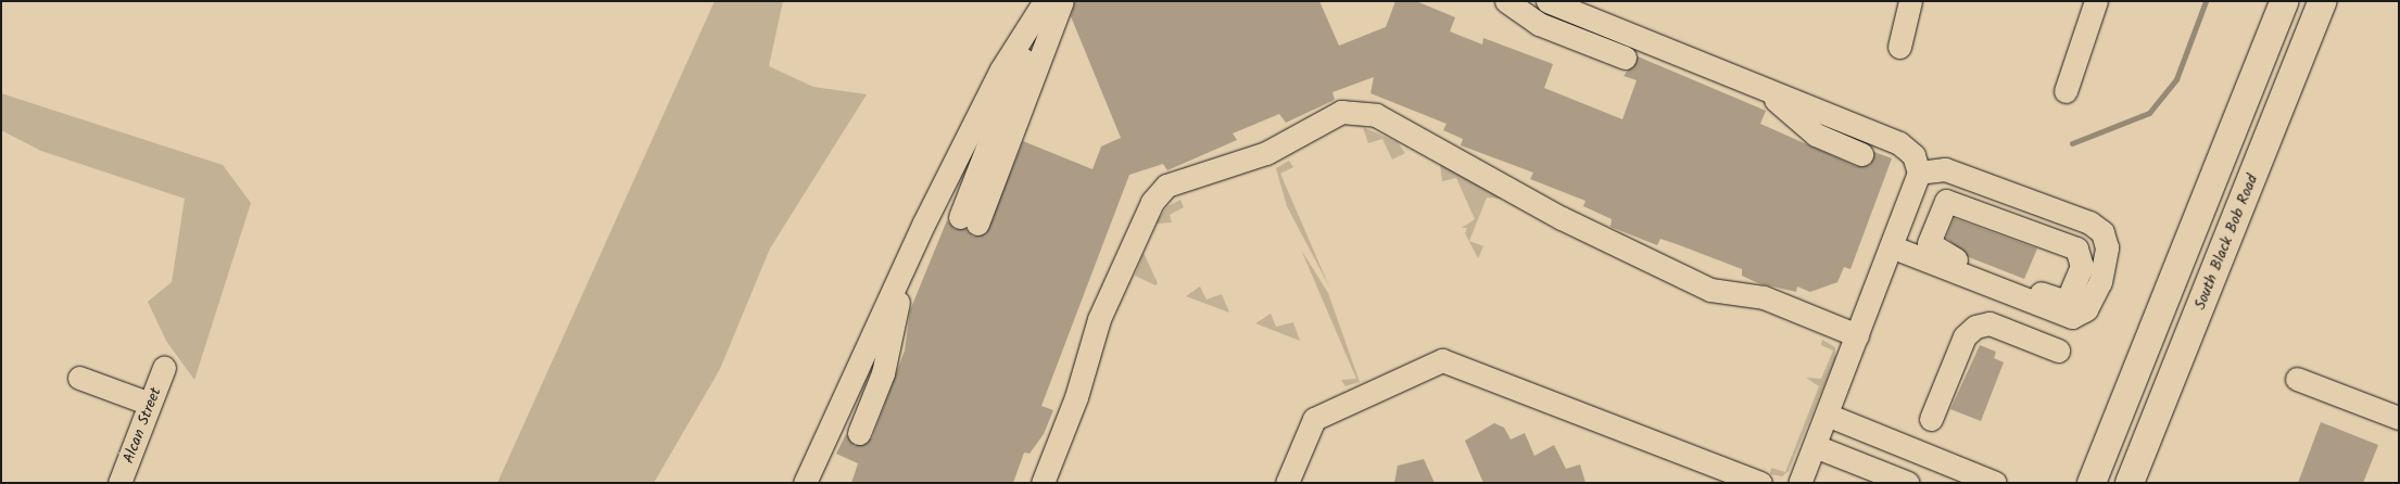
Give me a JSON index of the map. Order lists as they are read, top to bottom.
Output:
{
  "streets": {
    "main road": ["South Black Bob Road"],
    "street": ["Alcan Street"]
  }
}
